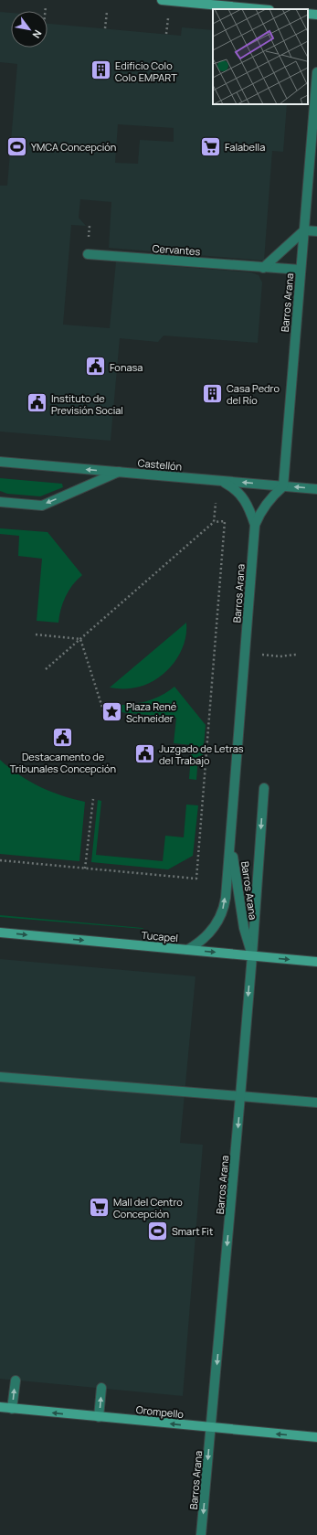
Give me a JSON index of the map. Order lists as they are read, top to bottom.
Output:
{
  "streets": {
    "street": [
      "Cervantes",
      "Barros Arana",
      "Castellón",
      "Tucapel",
      "Orompello"
    ]
  },
  "crossings": [
    ["Cervantes", "Barros Arana"],
    ["Barros Arana", "Castellón"],
    ["Barros Arana", "Tucapel"],
    ["Barros Arana", "Orompello"]
  ],
  "one_way": ["Tucapel", "Orompello"],
  "places": {
    "building": ["Edificio Colo Colo EMPART", "Casa Pedro del Río"],
    "sports": ["YMCA Concepción", "Smart Fit"],
    "supermarket": ["Falabella", "Mall del Centro Concepción"],
    "public building": [
      "Fonasa",
      "Instituto de Previsión Social",
      "Destacamento de Tribunales Concepción",
      "Juzgado de Letras del Trabajo"
    ],
    "place": ["Plaza René Schneider"]
  },
  "north": "bottom right"
}
